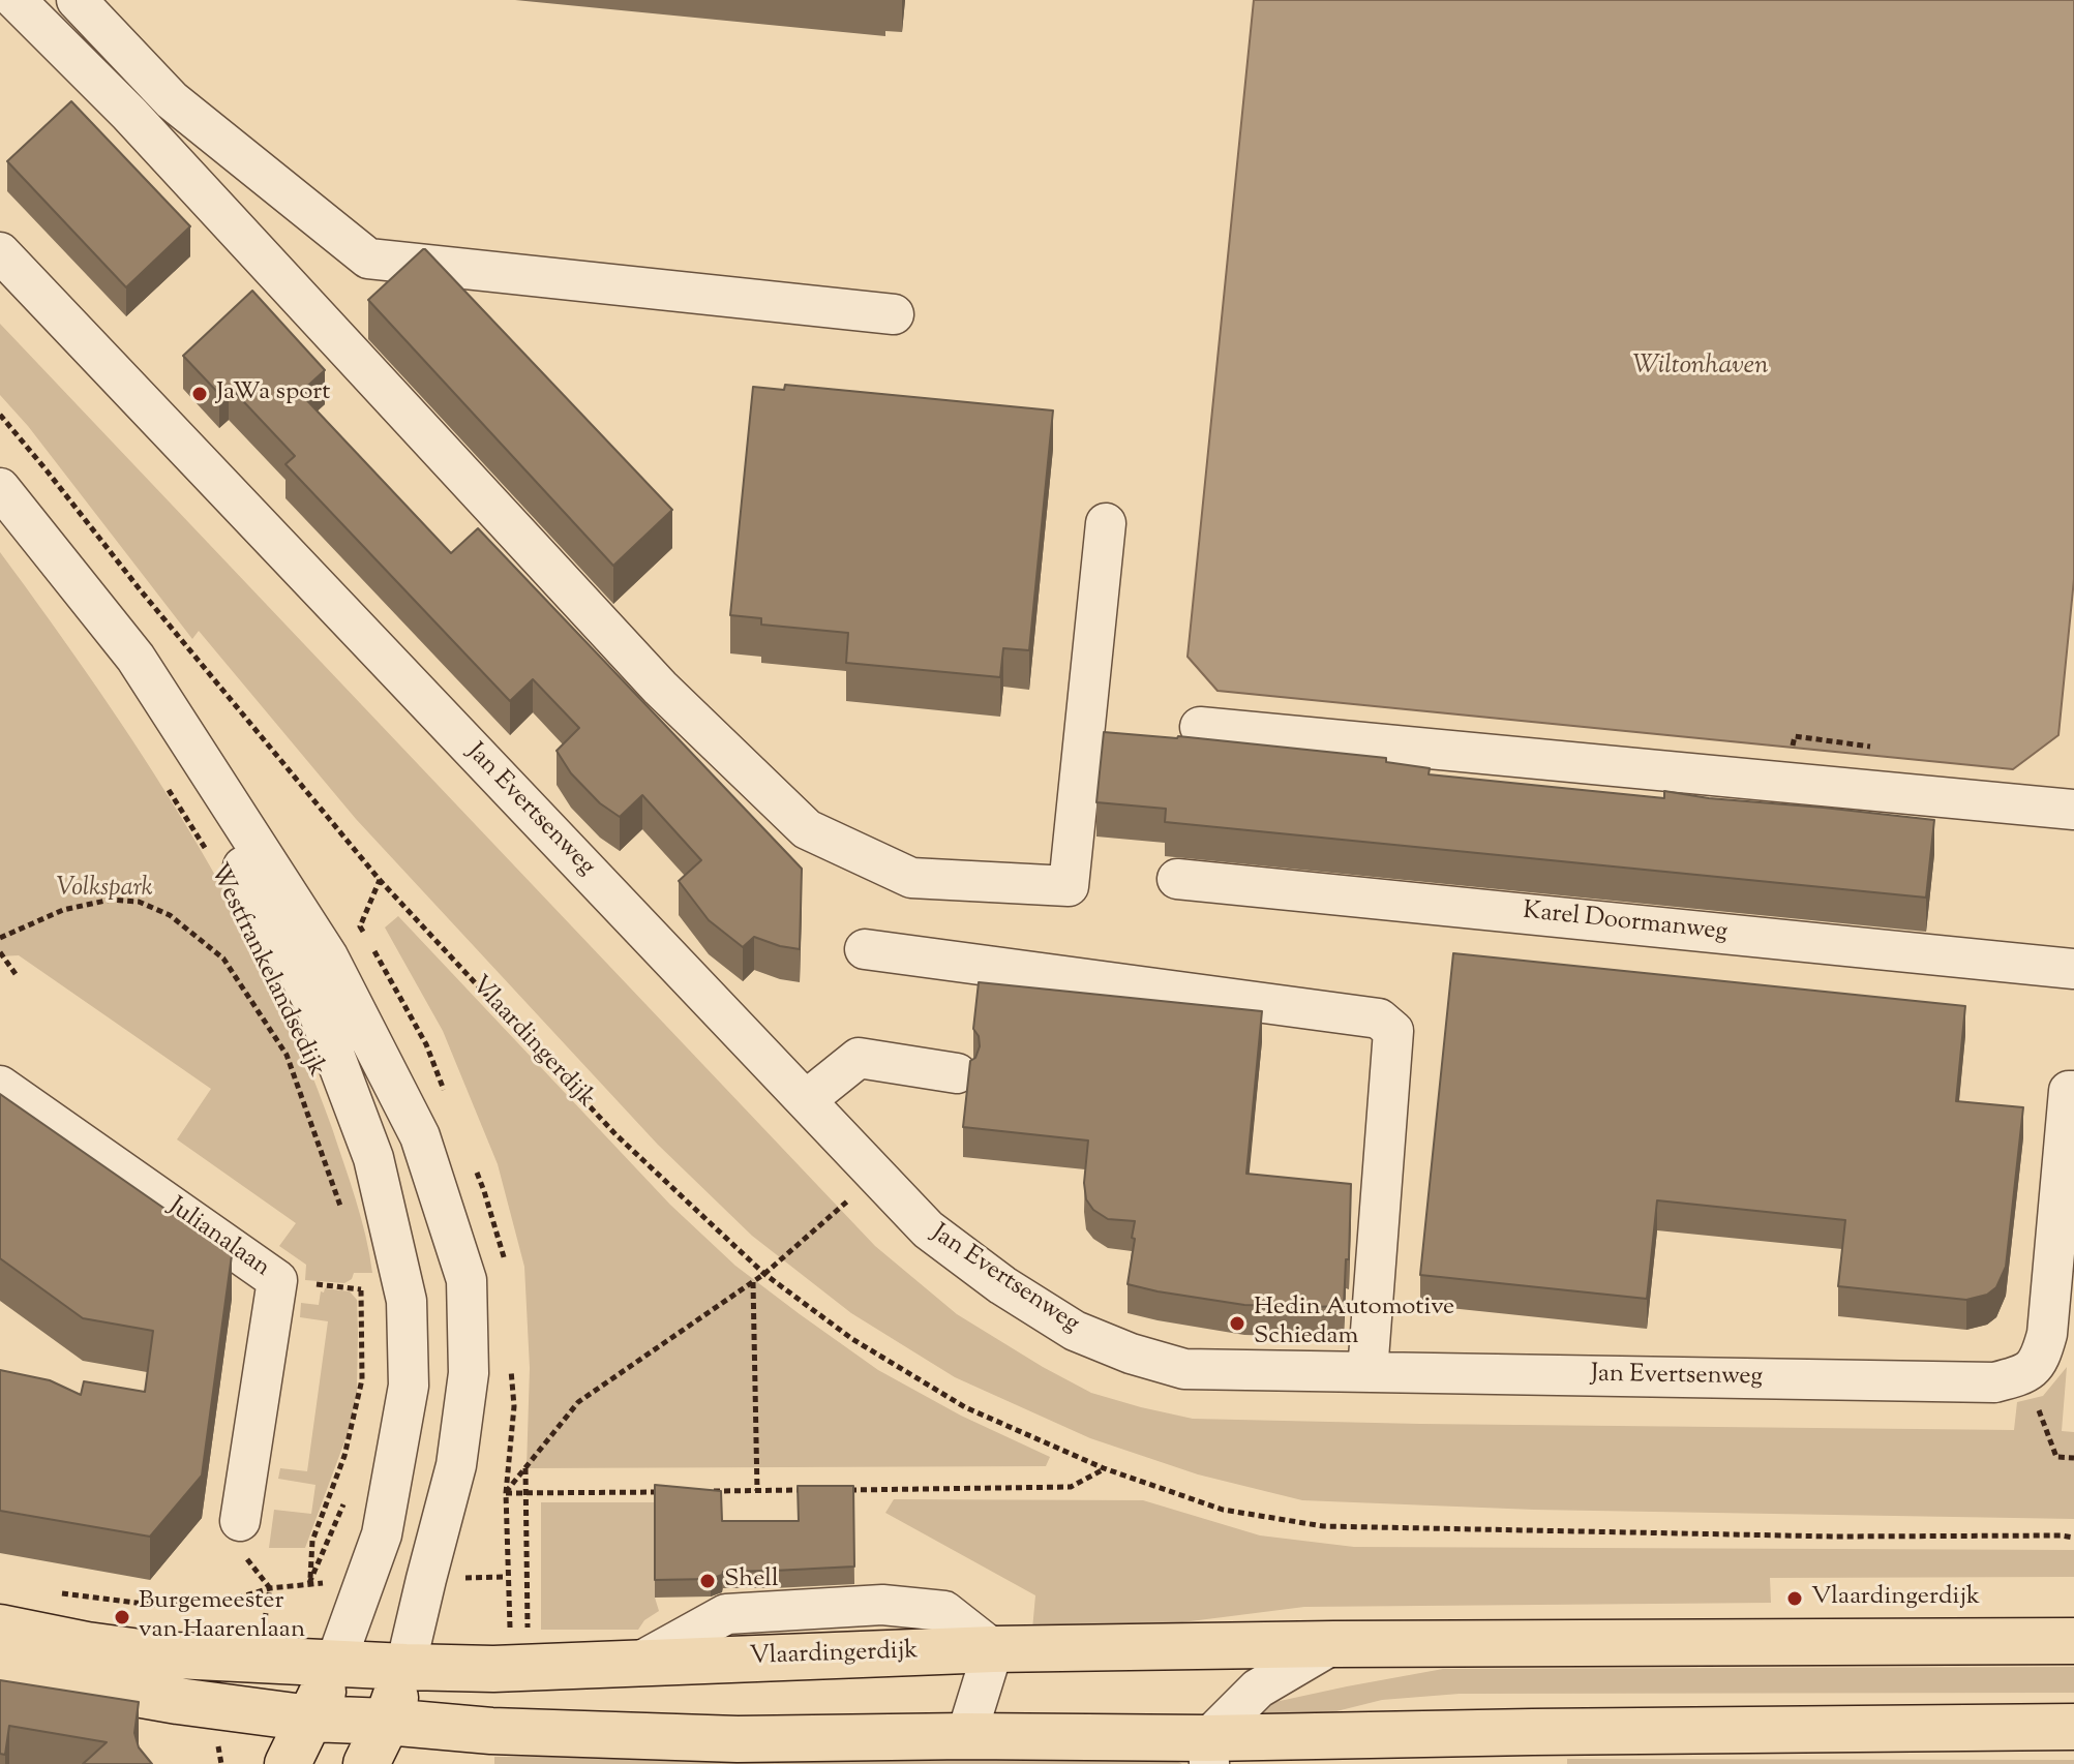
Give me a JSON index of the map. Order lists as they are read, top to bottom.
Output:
{
  "streets": {
    "main road": ["Vlaardingerdijk"],
    "street": [
      "Jan Evertsenweg",
      "Karel Doormanweg",
      "Westfrankelandsedijk",
      "Julianalaan"
    ]
  },
  "crossings": [
    ["Westfrankelandsedijk", "Vlaardingerdijk"]
  ],
  "water": ["Wiltonhaven"],
  "parks": ["Volkspark"],
  "places": [
    "JaWa sport",
    "Hedin Automotive Schiedam",
    "Shell",
    "Vlaardingerdijk",
    "Burgemeester van Haarenlaan"
  ]
}
